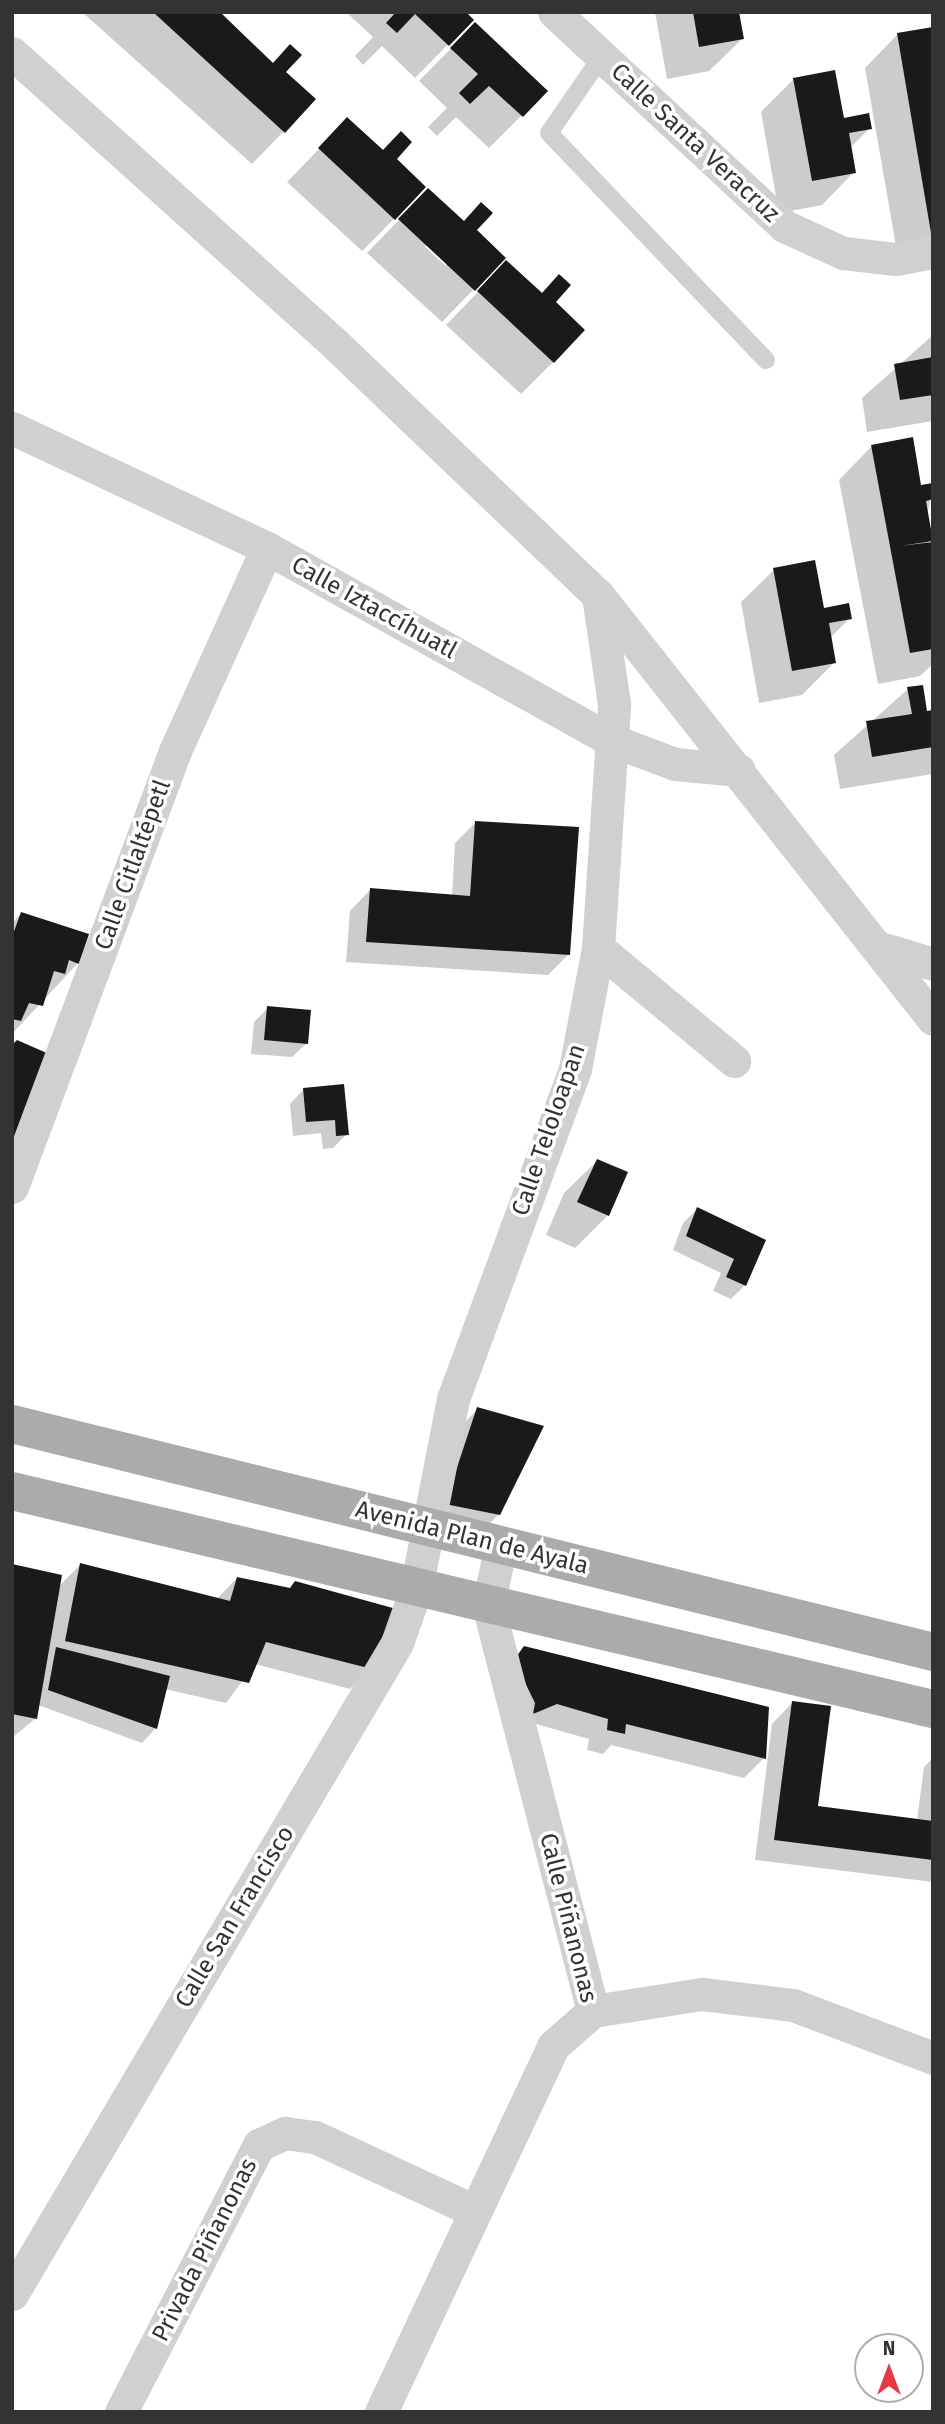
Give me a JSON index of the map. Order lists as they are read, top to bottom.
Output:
{
  "streets": {
    "main road": ["Avenida Plan de Ayala"],
    "street": [
      "Calle Santa Veracruz",
      "Calle Iztaccíhuatl",
      "Calle Citlaltépetl",
      "Calle Teloloapan",
      "Calle San Francisco",
      "Calle Piñanonas",
      "Privada Piñanonas"
    ]
  },
  "crossings": [
    ["Calle Iztaccíhuatl", "Calle Citlaltépetl"],
    ["Calle Iztaccíhuatl", "Calle Teloloapan"],
    ["Calle Teloloapan", "Avenida Plan de Ayala"],
    ["Calle Teloloapan", "Calle San Francisco"],
    ["Avenida Plan de Ayala", "Calle San Francisco"],
    ["Avenida Plan de Ayala", "Calle Piñanonas"],
    ["Calle Piñanonas", "Privada Piñanonas"]
  ],
  "north": "top"
}
